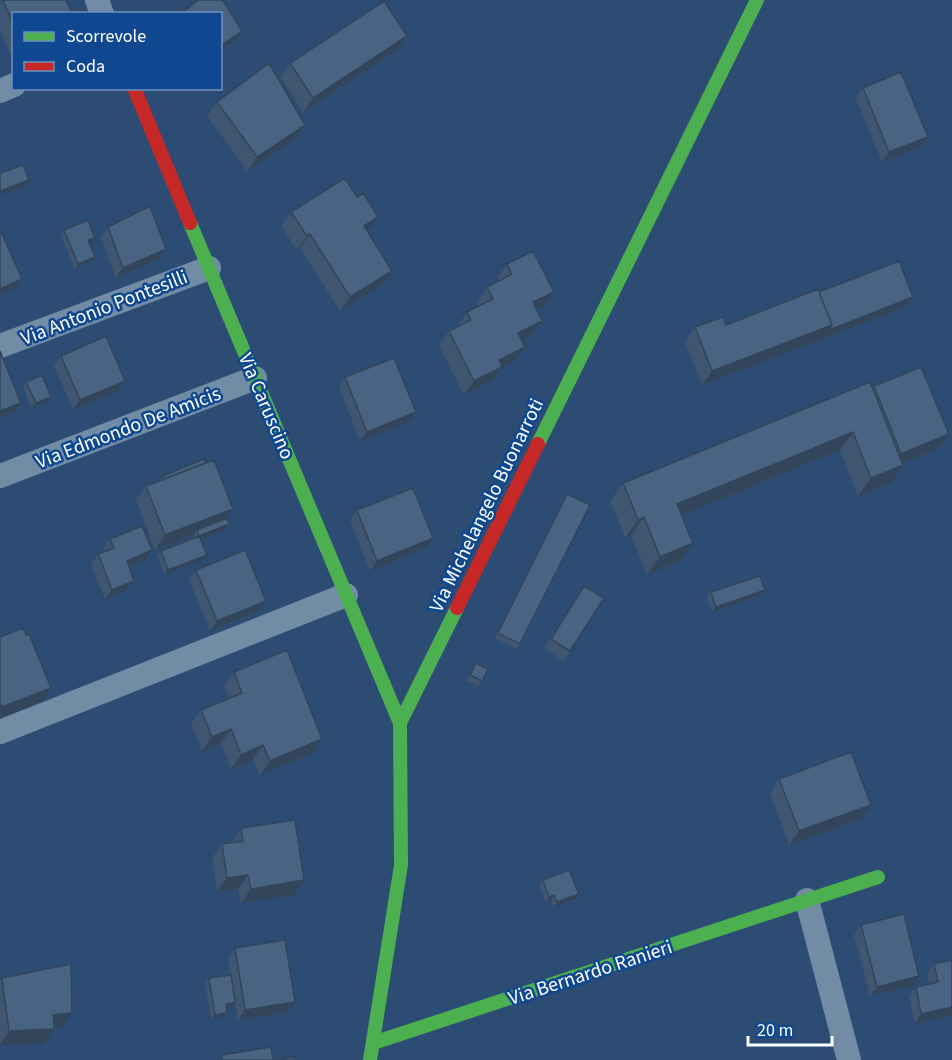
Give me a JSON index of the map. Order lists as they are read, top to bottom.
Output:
{
  "streets": {
    "street": [
      "Via Antonio Pontesilli",
      "Via Caruscino",
      "Via Edmondo De Amicis",
      "Via Michelangelo Buonarroti",
      "Via Bernardo Ranieri"
    ]
  },
  "crossings": [
    ["Via Antonio Pontesilli", "Via Caruscino"],
    ["Via Caruscino", "Via Edmondo De Amicis"],
    ["Via Caruscino", "Via Michelangelo Buonarroti"],
    ["Via Michelangelo Buonarroti", "Via Bernardo Ranieri"]
  ],
  "legend": ["Scorrevole", "Coda"],
  "scale_bar": "20 m"
}
